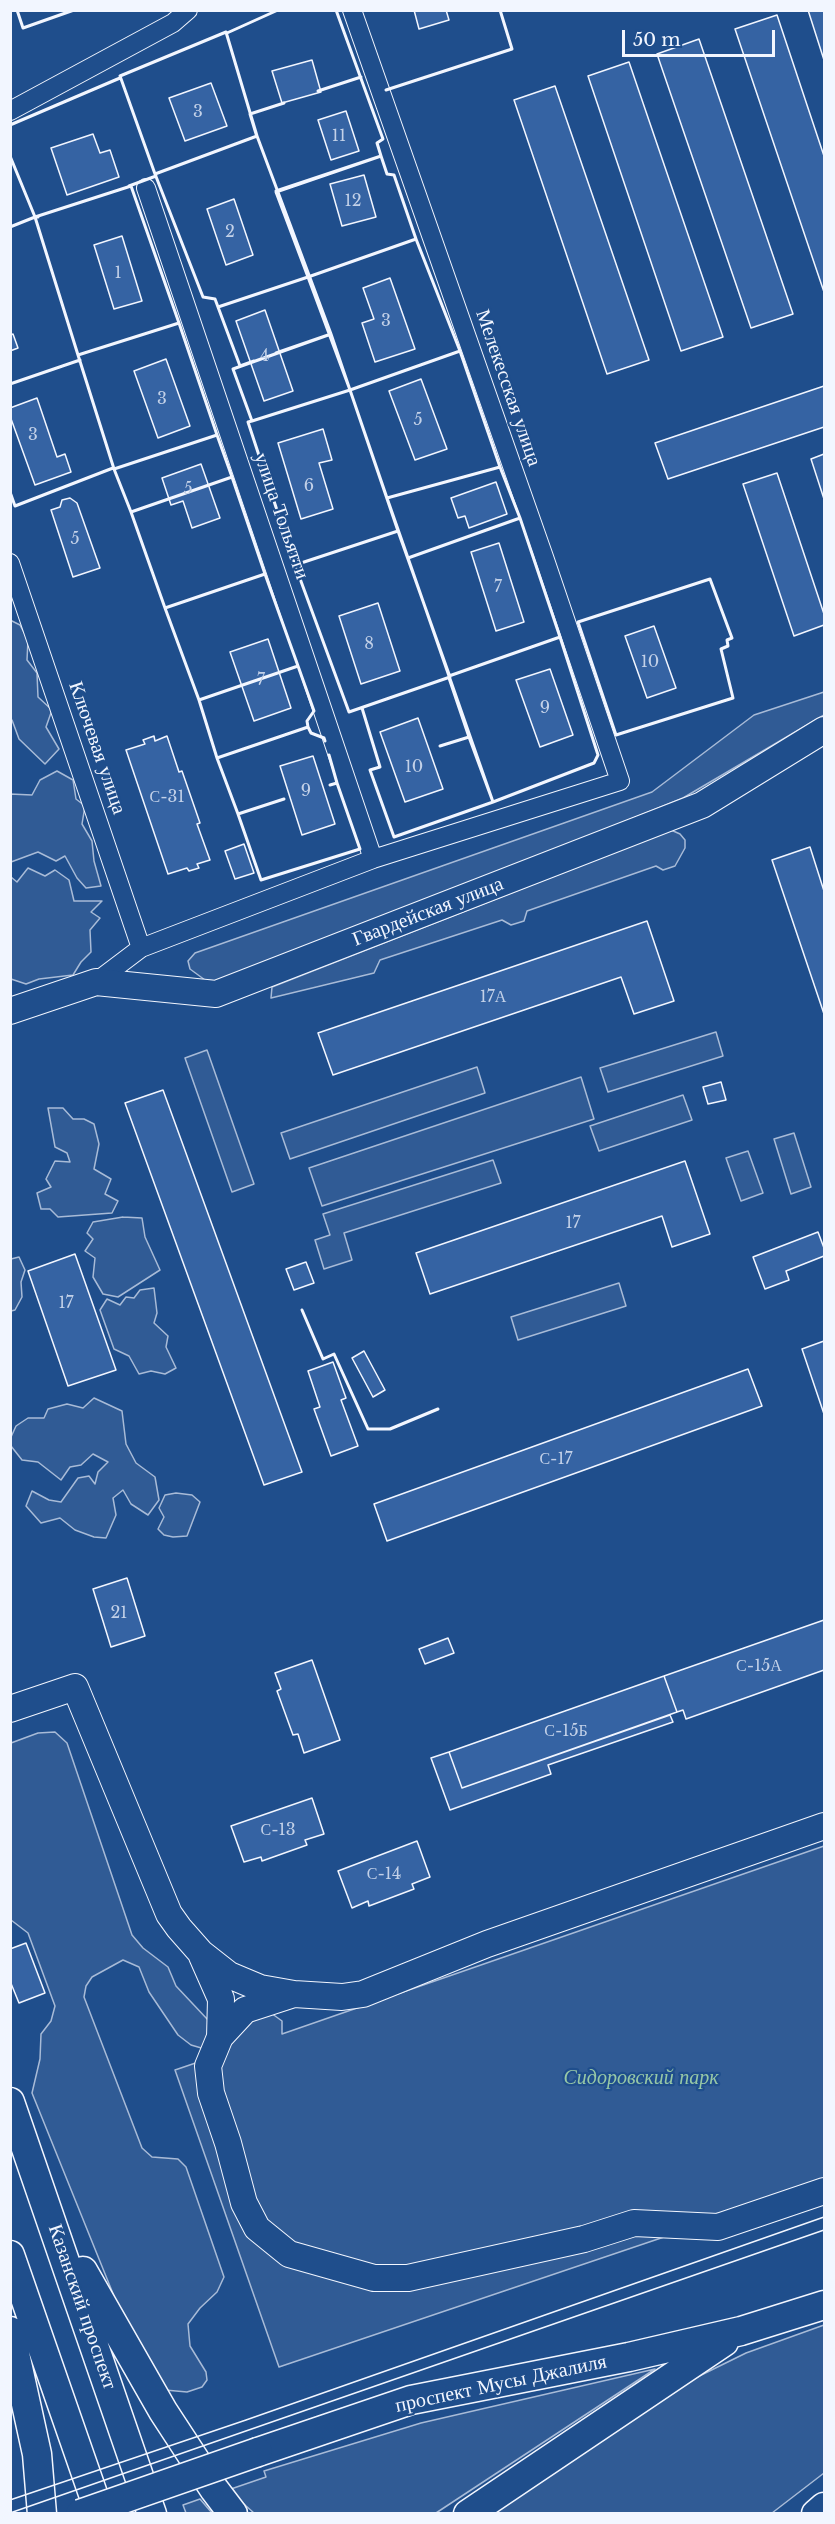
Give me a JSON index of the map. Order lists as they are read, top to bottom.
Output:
{
  "streets": {
    "main road": ["Казанский проспект", "проспект Мусы Джалиля"],
    "street": [
      "Мелекесская улица",
      "улица Тольятти",
      "Ключевая улица",
      "Гвардейская улица"
    ]
  },
  "crossings": [
    ["Мелекесская улица", "улица Тольятти"]
  ],
  "parks": ["Сидоровский парк"],
  "house_numbers": [
    "3",
    "11",
    "12",
    "2",
    "1",
    "3",
    "4",
    "3",
    "5",
    "3",
    "6",
    "5",
    "5",
    "7",
    "8",
    "10",
    "7",
    "9",
    "10",
    "9",
    "С-31",
    "17А",
    "17",
    "17",
    "С-17",
    "21",
    "С-15А",
    "С-15Б",
    "С-13",
    "С-14"
  ],
  "scale_bar": "50 m"
}
